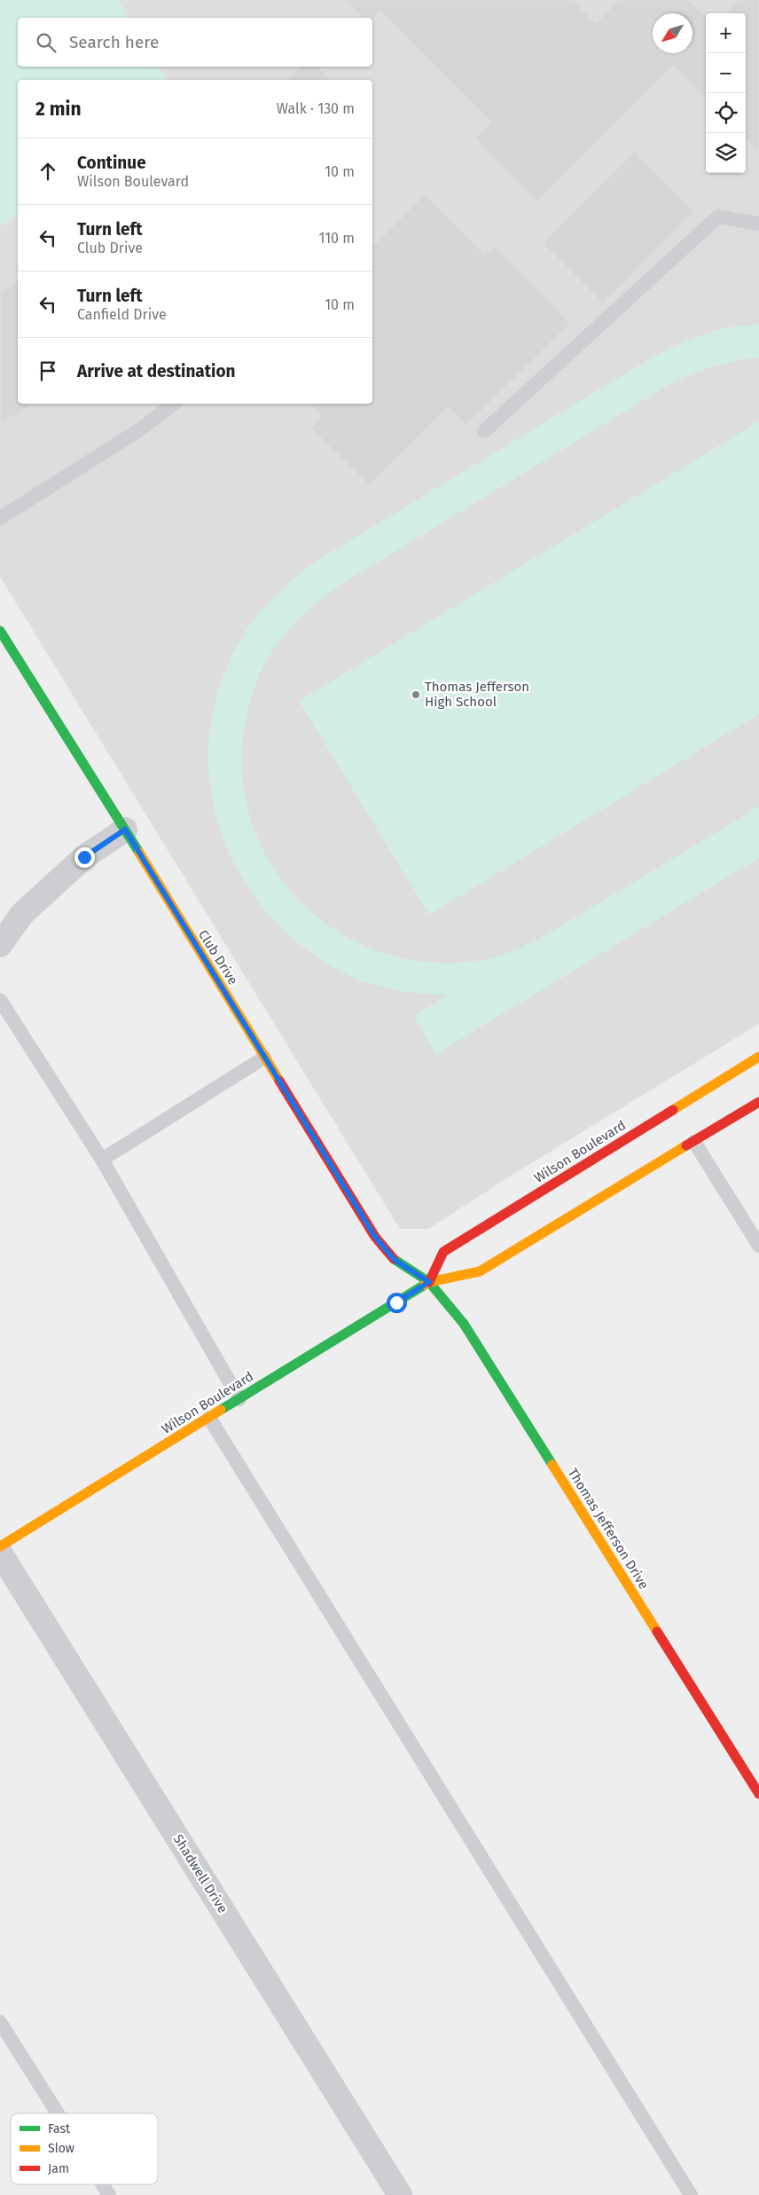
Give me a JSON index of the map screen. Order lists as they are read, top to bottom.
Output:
{
  "streets": {
    "street": [
      "Club Drive",
      "Wilson Boulevard",
      "Thomas Jefferson Drive",
      "Shadwell Drive"
    ]
  },
  "crossings": [
    ["Club Drive", "Wilson Boulevard"],
    ["Club Drive", "Thomas Jefferson Drive"],
    ["Wilson Boulevard", "Thomas Jefferson Drive"]
  ],
  "places": ["Thomas Jefferson High School"],
  "legend": ["Fast", "Slow", "Jam"],
  "north": "bottom left",
  "page": {
    "map_buttons": ["+", "−"],
    "search": "Search here",
    "heading": ["2 min", "Walk · 130 m"],
    "list": [
      ["Continue", "Wilson Boulevard", "10 m"],
      ["Turn left", "Club Drive", "110 m"],
      ["Turn left", "Canfield Drive", "10 m"],
      "Arrive at destination"
    ]
  }
}
